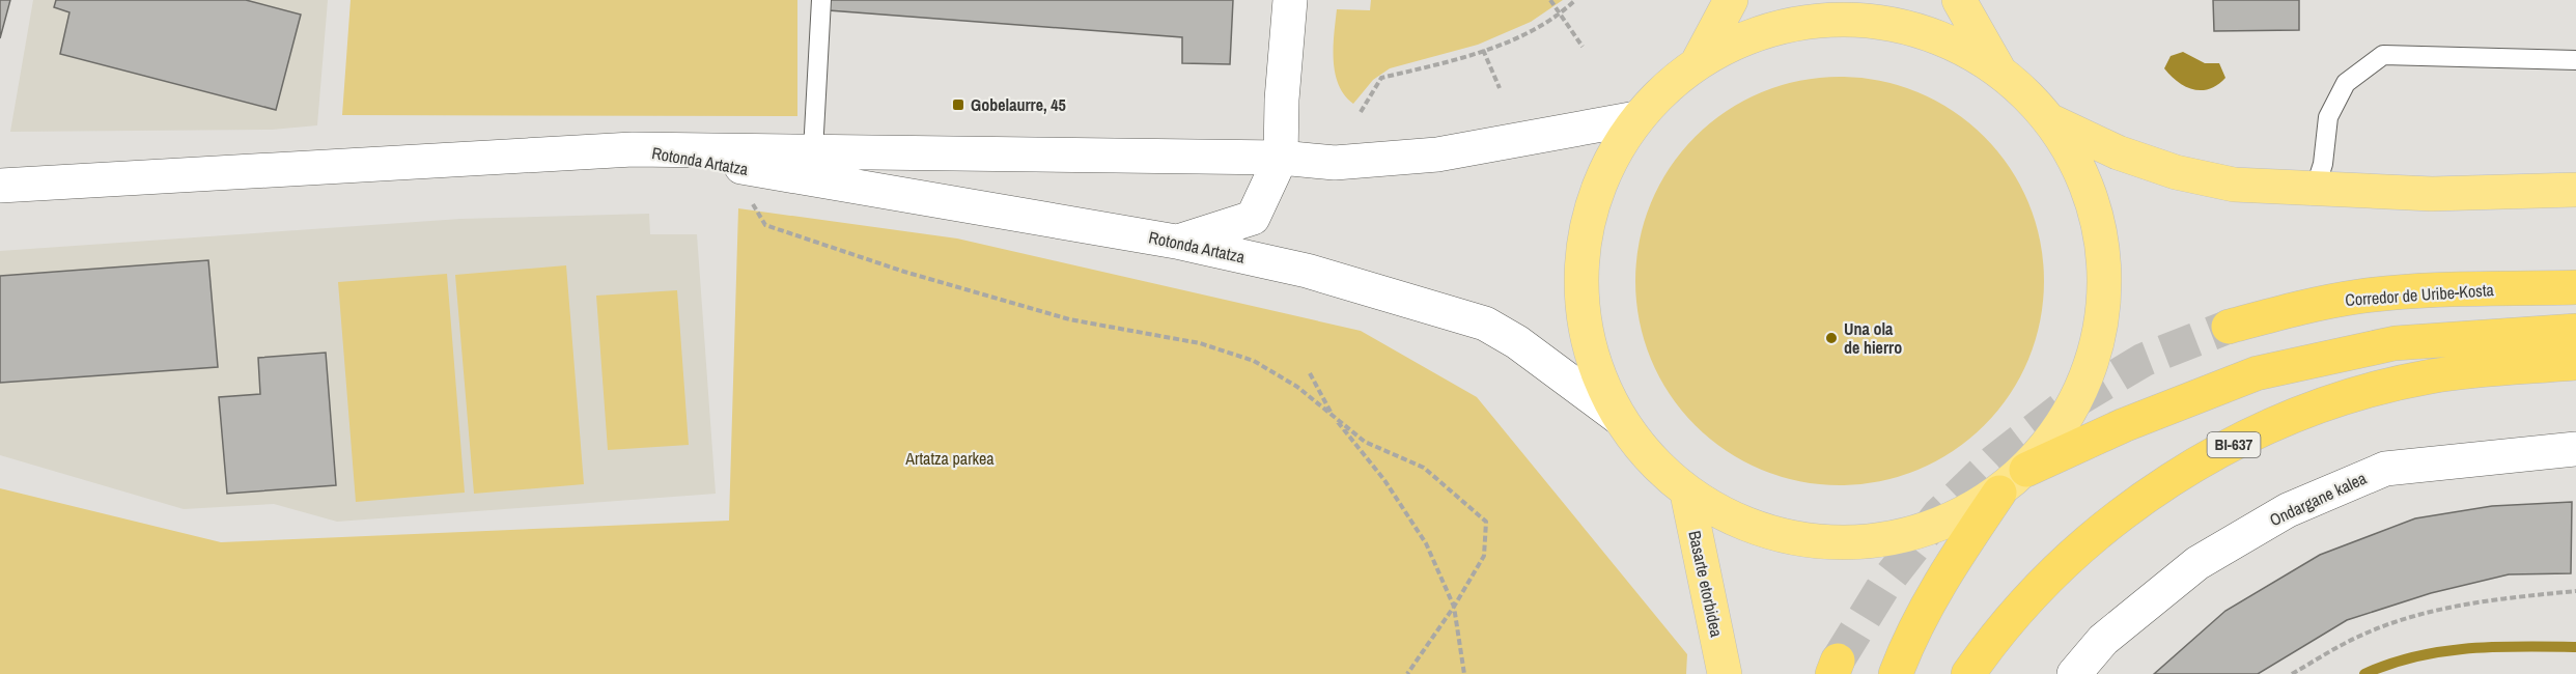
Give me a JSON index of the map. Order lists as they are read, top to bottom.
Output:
{
  "streets": {
    "highway": ["Corredor de Uribe-Kosta", "BI-637"],
    "main road": ["Rotonda Artatza", "Basarte etorbidea"],
    "street": ["Ondargane kalea"]
  },
  "crossings": [
    ["Rotonda Artatza", "Basarte etorbidea"]
  ],
  "parks": ["Artatza parkea"],
  "places": {
    "transit": ["Gobelaurre, 45"],
    "other": ["Una ola de hierro"]
  }
}
